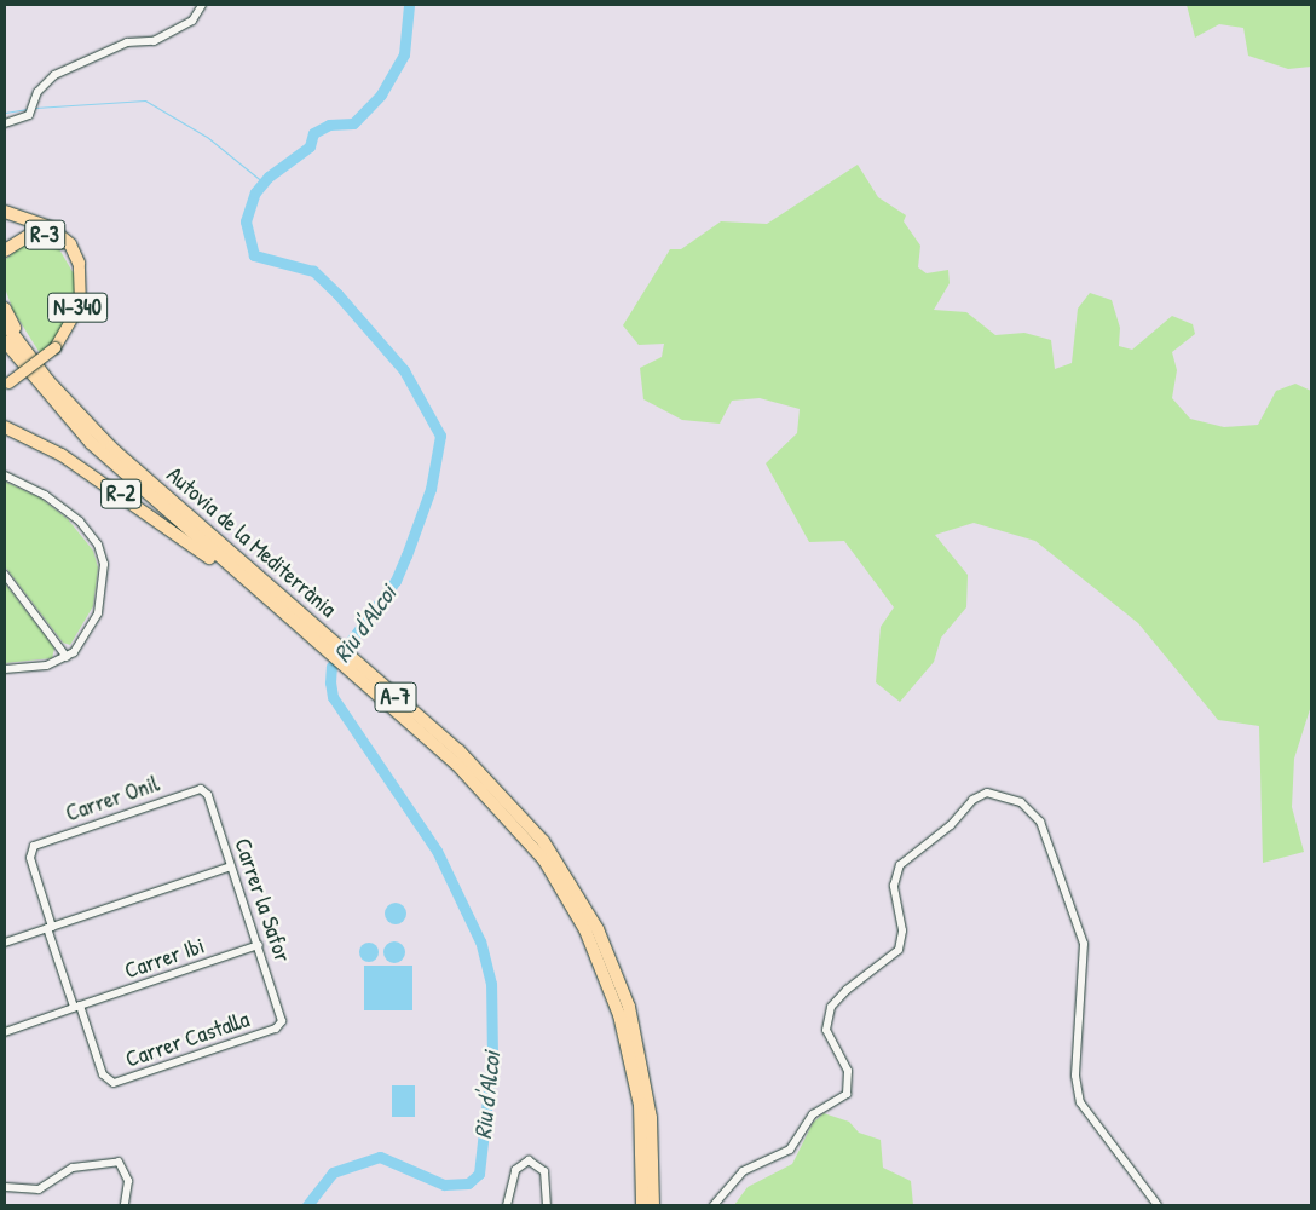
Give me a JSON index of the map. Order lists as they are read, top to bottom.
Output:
{
  "streets": {
    "highway": [
      "R-3",
      "R-2",
      "Autovia de la Mediterrània",
      "A-7"
    ],
    "main road": ["N-340"],
    "street": [
      "Carrer Onil",
      "Carrer la Safor",
      "Carrer Ibi",
      "Carrer Castalla"
    ]
  },
  "crossings": [
    ["R-3", "N-340"],
    ["R-2", "Autovia de la Mediterrània"],
    ["Carrer Onil", "Carrer la Safor"],
    ["Carrer la Safor", "Carrer Ibi"],
    ["Carrer la Safor", "Carrer Castalla"],
    ["Carrer Ibi", "Carrer Castalla"]
  ],
  "water": ["Riu d'Alcoi"]
}
